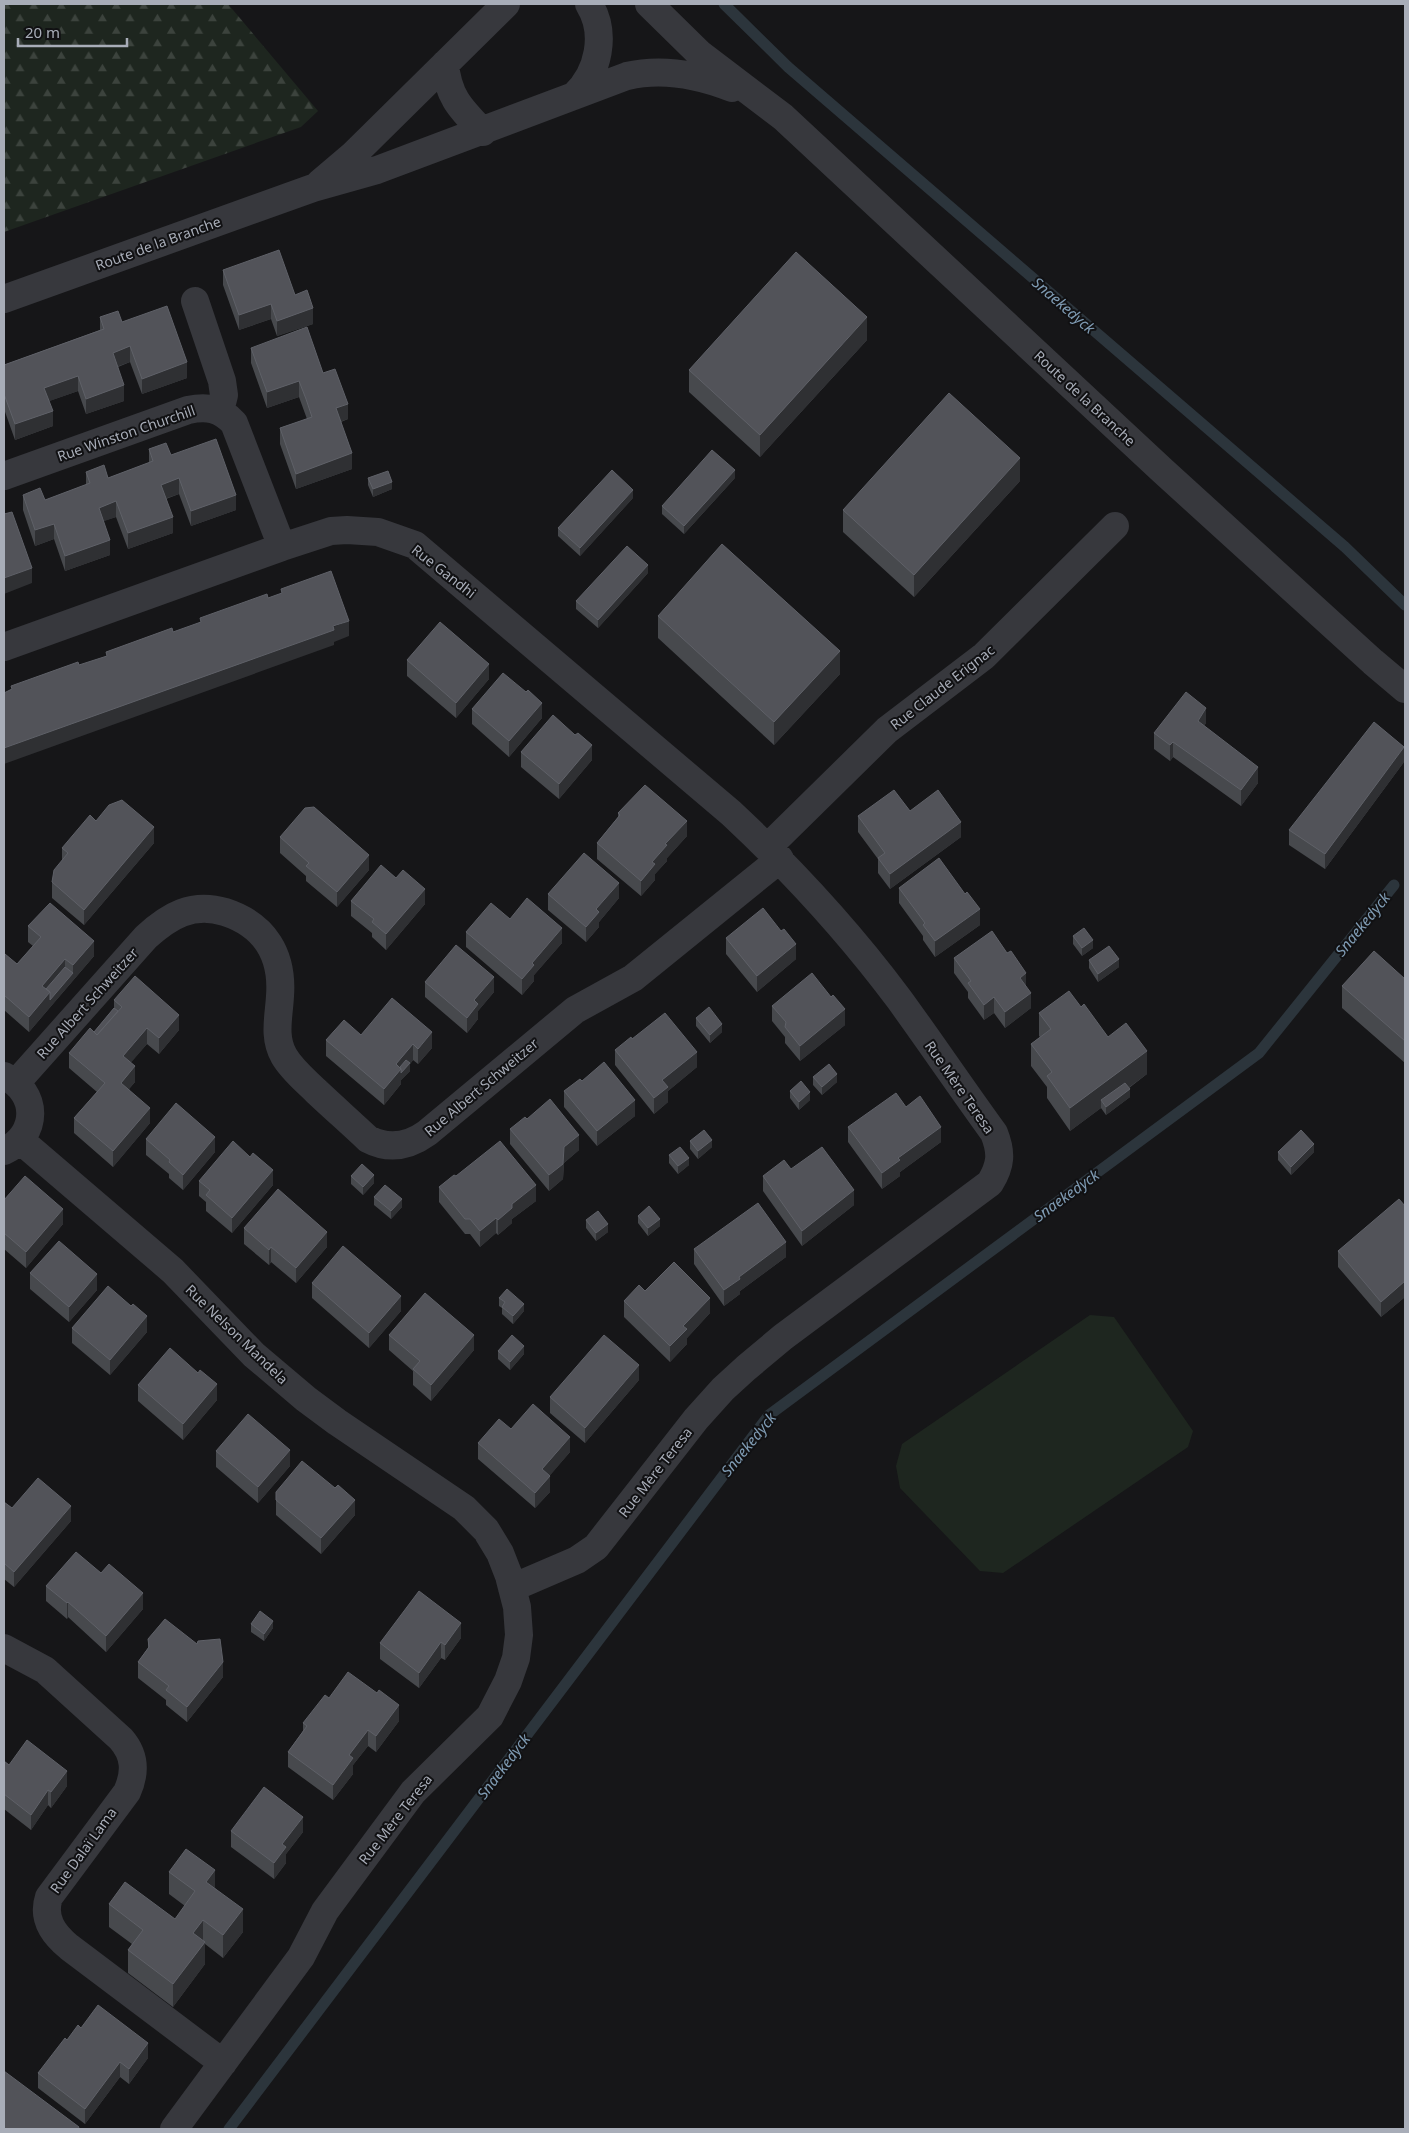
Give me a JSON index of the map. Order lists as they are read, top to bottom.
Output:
{
  "streets": {
    "street": [
      "Route de la Branche",
      "Rue Winston Churchill",
      "Rue Gandhi",
      "Rue Claude Erignac",
      "Rue Albert Schweitzer",
      "Rue Mère Teresa",
      "Rue Nelson Mandela",
      "Rue Dalaï Lama"
    ]
  },
  "crossings": [
    ["Rue Gandhi", "Rue Claude Erignac"],
    ["Rue Gandhi", "Rue Albert Schweitzer"],
    ["Rue Gandhi", "Rue Mère Teresa"],
    ["Rue Claude Erignac", "Rue Albert Schweitzer"],
    ["Rue Claude Erignac", "Rue Mère Teresa"],
    ["Rue Albert Schweitzer", "Rue Mère Teresa"],
    ["Rue Mère Teresa", "Rue Nelson Mandela"],
    ["Rue Mère Teresa", "Rue Dalaï Lama"]
  ],
  "water": ["Snaekedyck"],
  "scale_bar": "20 m"
}
